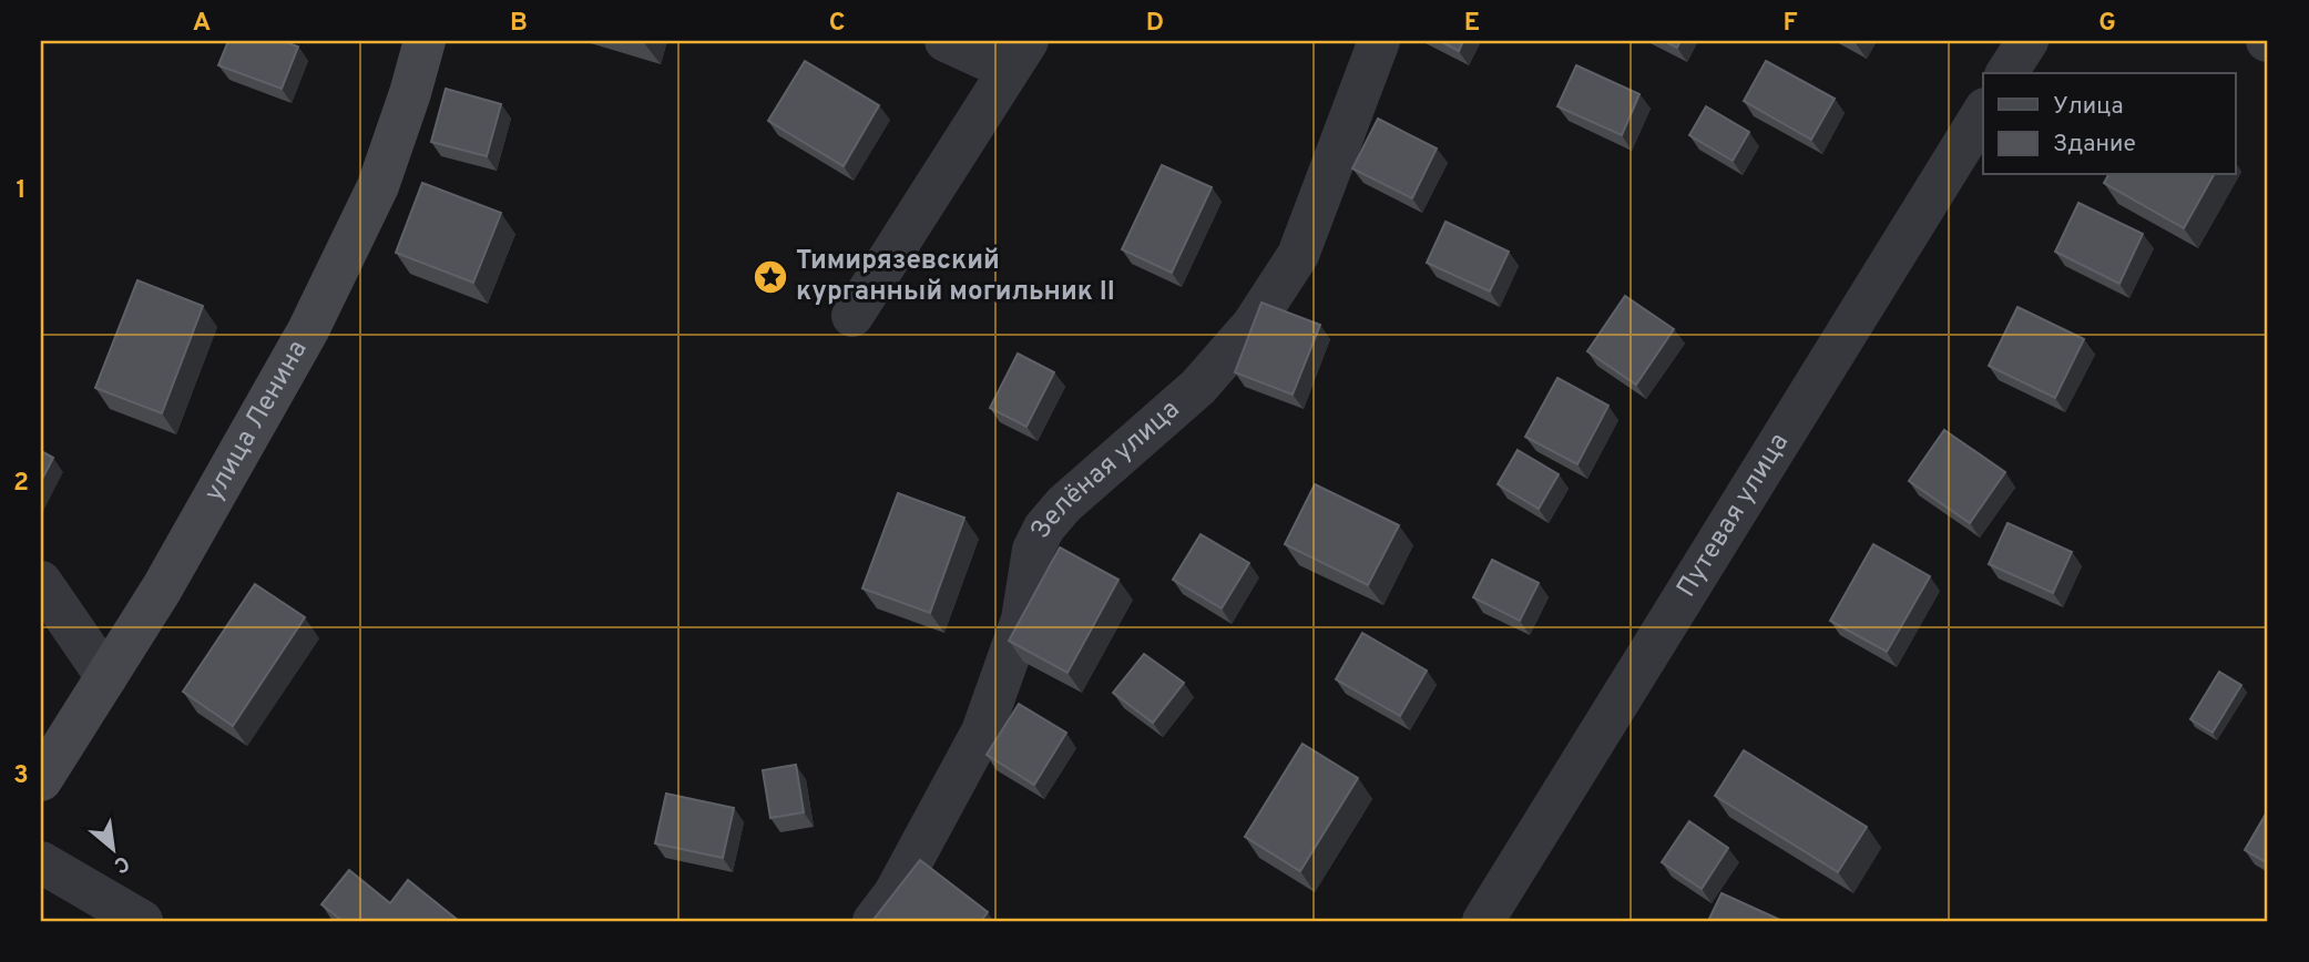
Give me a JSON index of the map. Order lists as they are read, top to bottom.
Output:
{
  "streets": {
    "street": ["улица Ленина", "Зелёная улица", "Путевая улица"]
  },
  "places": {
    "place": ["Тимирязевский курганный могильник II"]
  },
  "legend": ["Улица", "Здание"],
  "north": "bottom right",
  "grid": {
    "columns": [
      "A",
      "B",
      "C",
      "D",
      "E",
      "F",
      "G"
    ],
    "rows": ["1", "2", "3"]
  }
}
